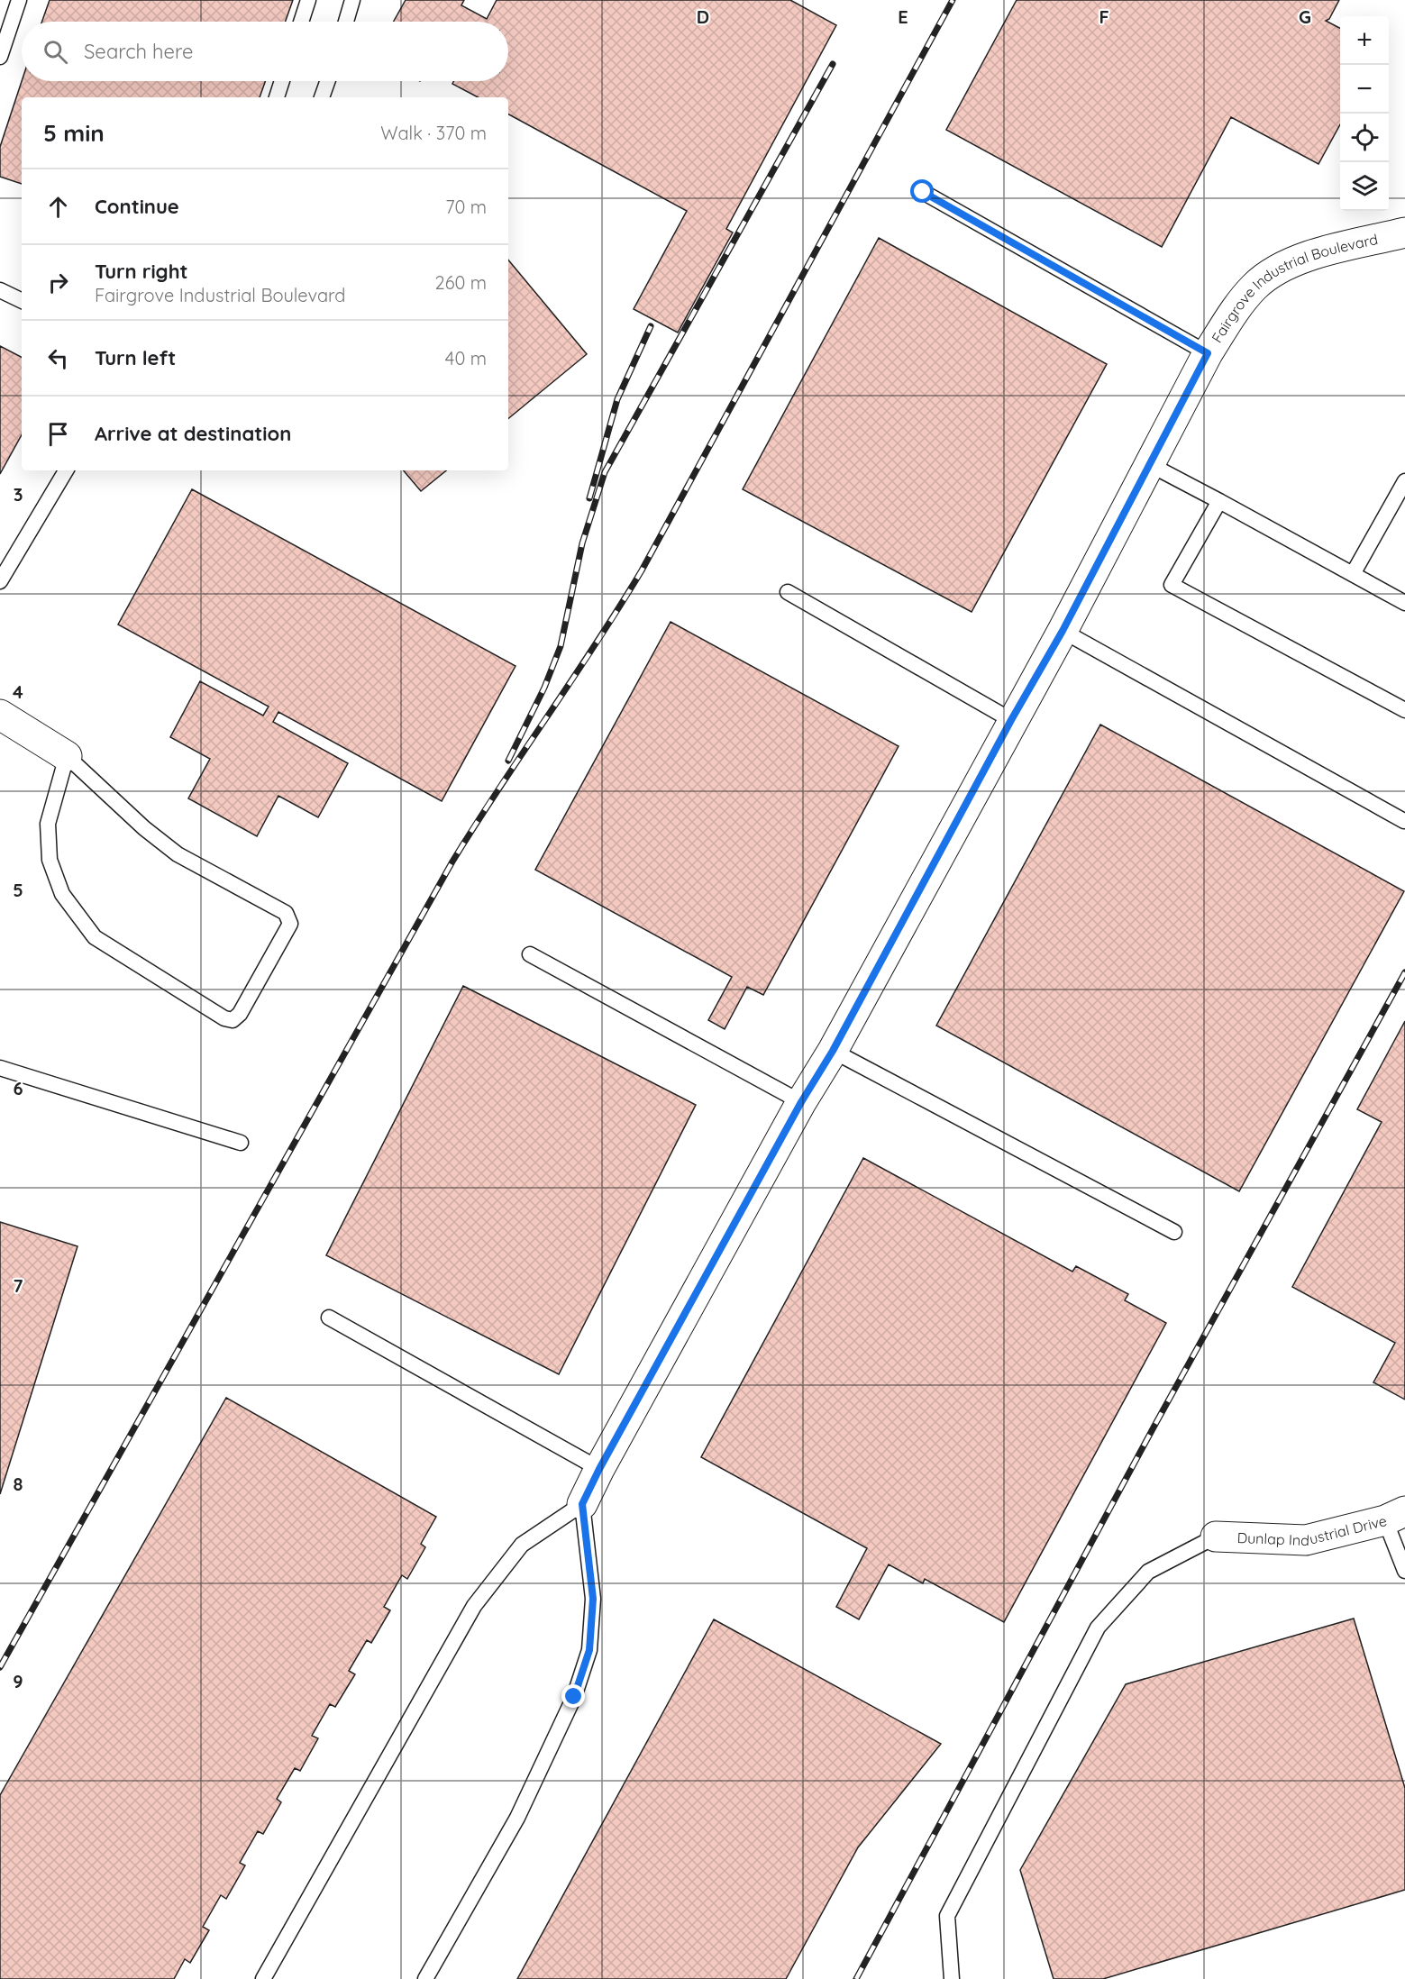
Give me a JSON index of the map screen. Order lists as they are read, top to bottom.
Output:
{
  "streets": {
    "street": ["Fairgrove Industrial Boulevard", "Dunlap Industrial Drive"]
  },
  "page": {
    "map_buttons": ["+", "−"],
    "search": "Search here",
    "heading": ["5 min", "Walk · 370 m"],
    "list": [
      ["Continue", "70 m"],
      ["Turn right", "Fairgrove Industrial Boulevard", "260 m"],
      ["Turn left", "40 m"],
      "Arrive at destination"
    ]
  },
  "grid": {
    "columns": [
      "D",
      "E",
      "F",
      "G"
    ],
    "rows": [
      "3",
      "4",
      "5",
      "6",
      "7",
      "8",
      "9"
    ]
  }
}
